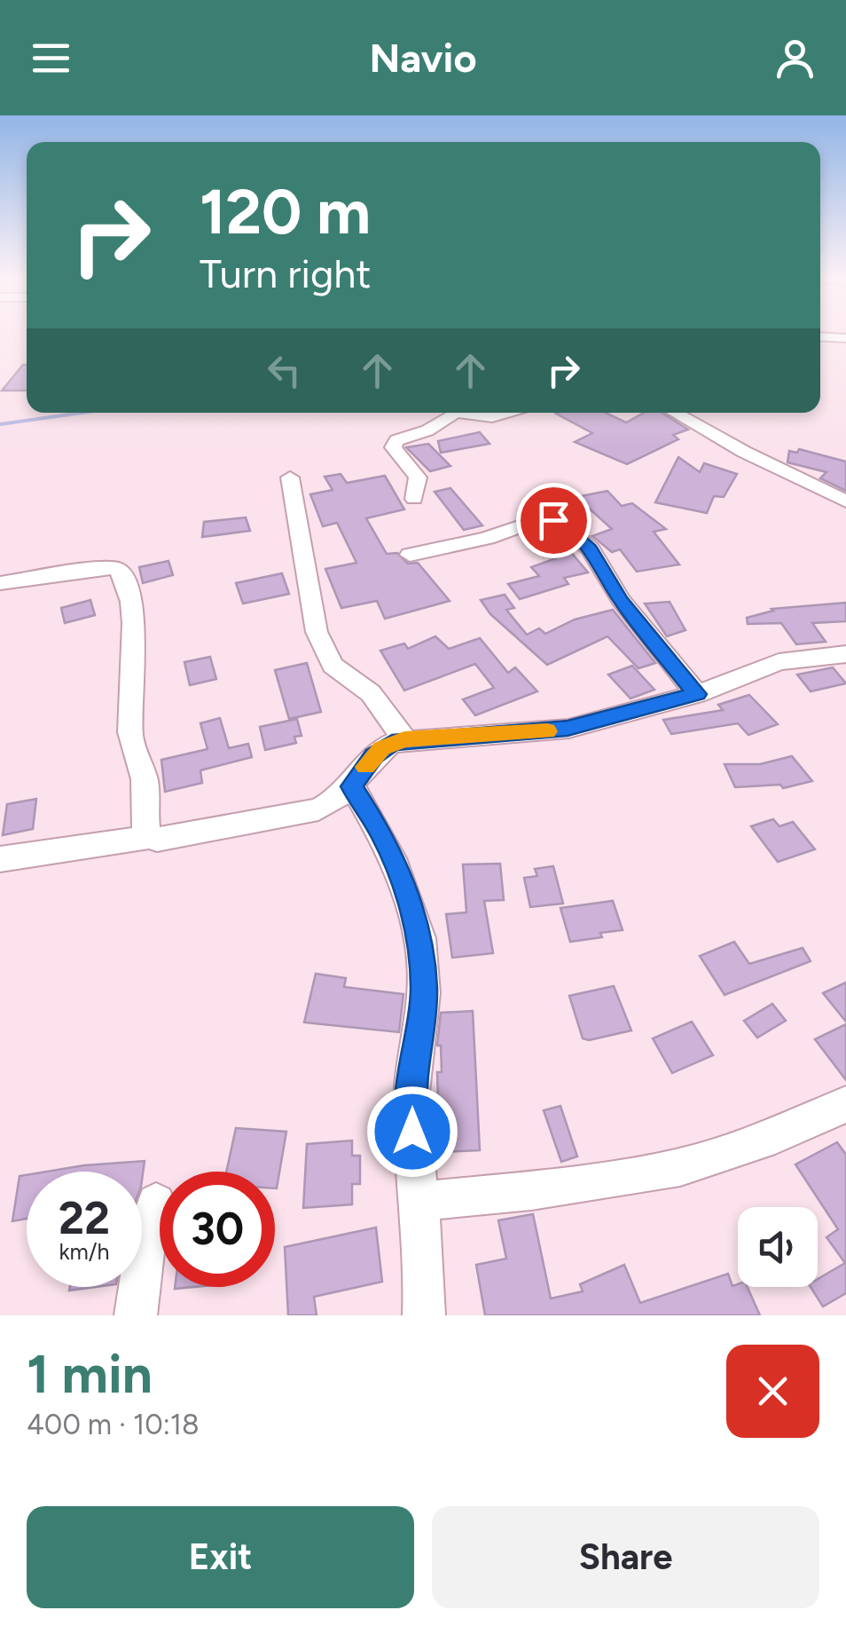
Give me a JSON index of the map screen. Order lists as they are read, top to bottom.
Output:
{
  "page": {
    "header": "Navio",
    "turn": ["120 m", "Turn right"],
    "speed": "22 km/h",
    "limit": "30",
    "heading": ["1 min", "400 m · 10:18"],
    "buttons": ["Exit", "Share"]
  }
}
